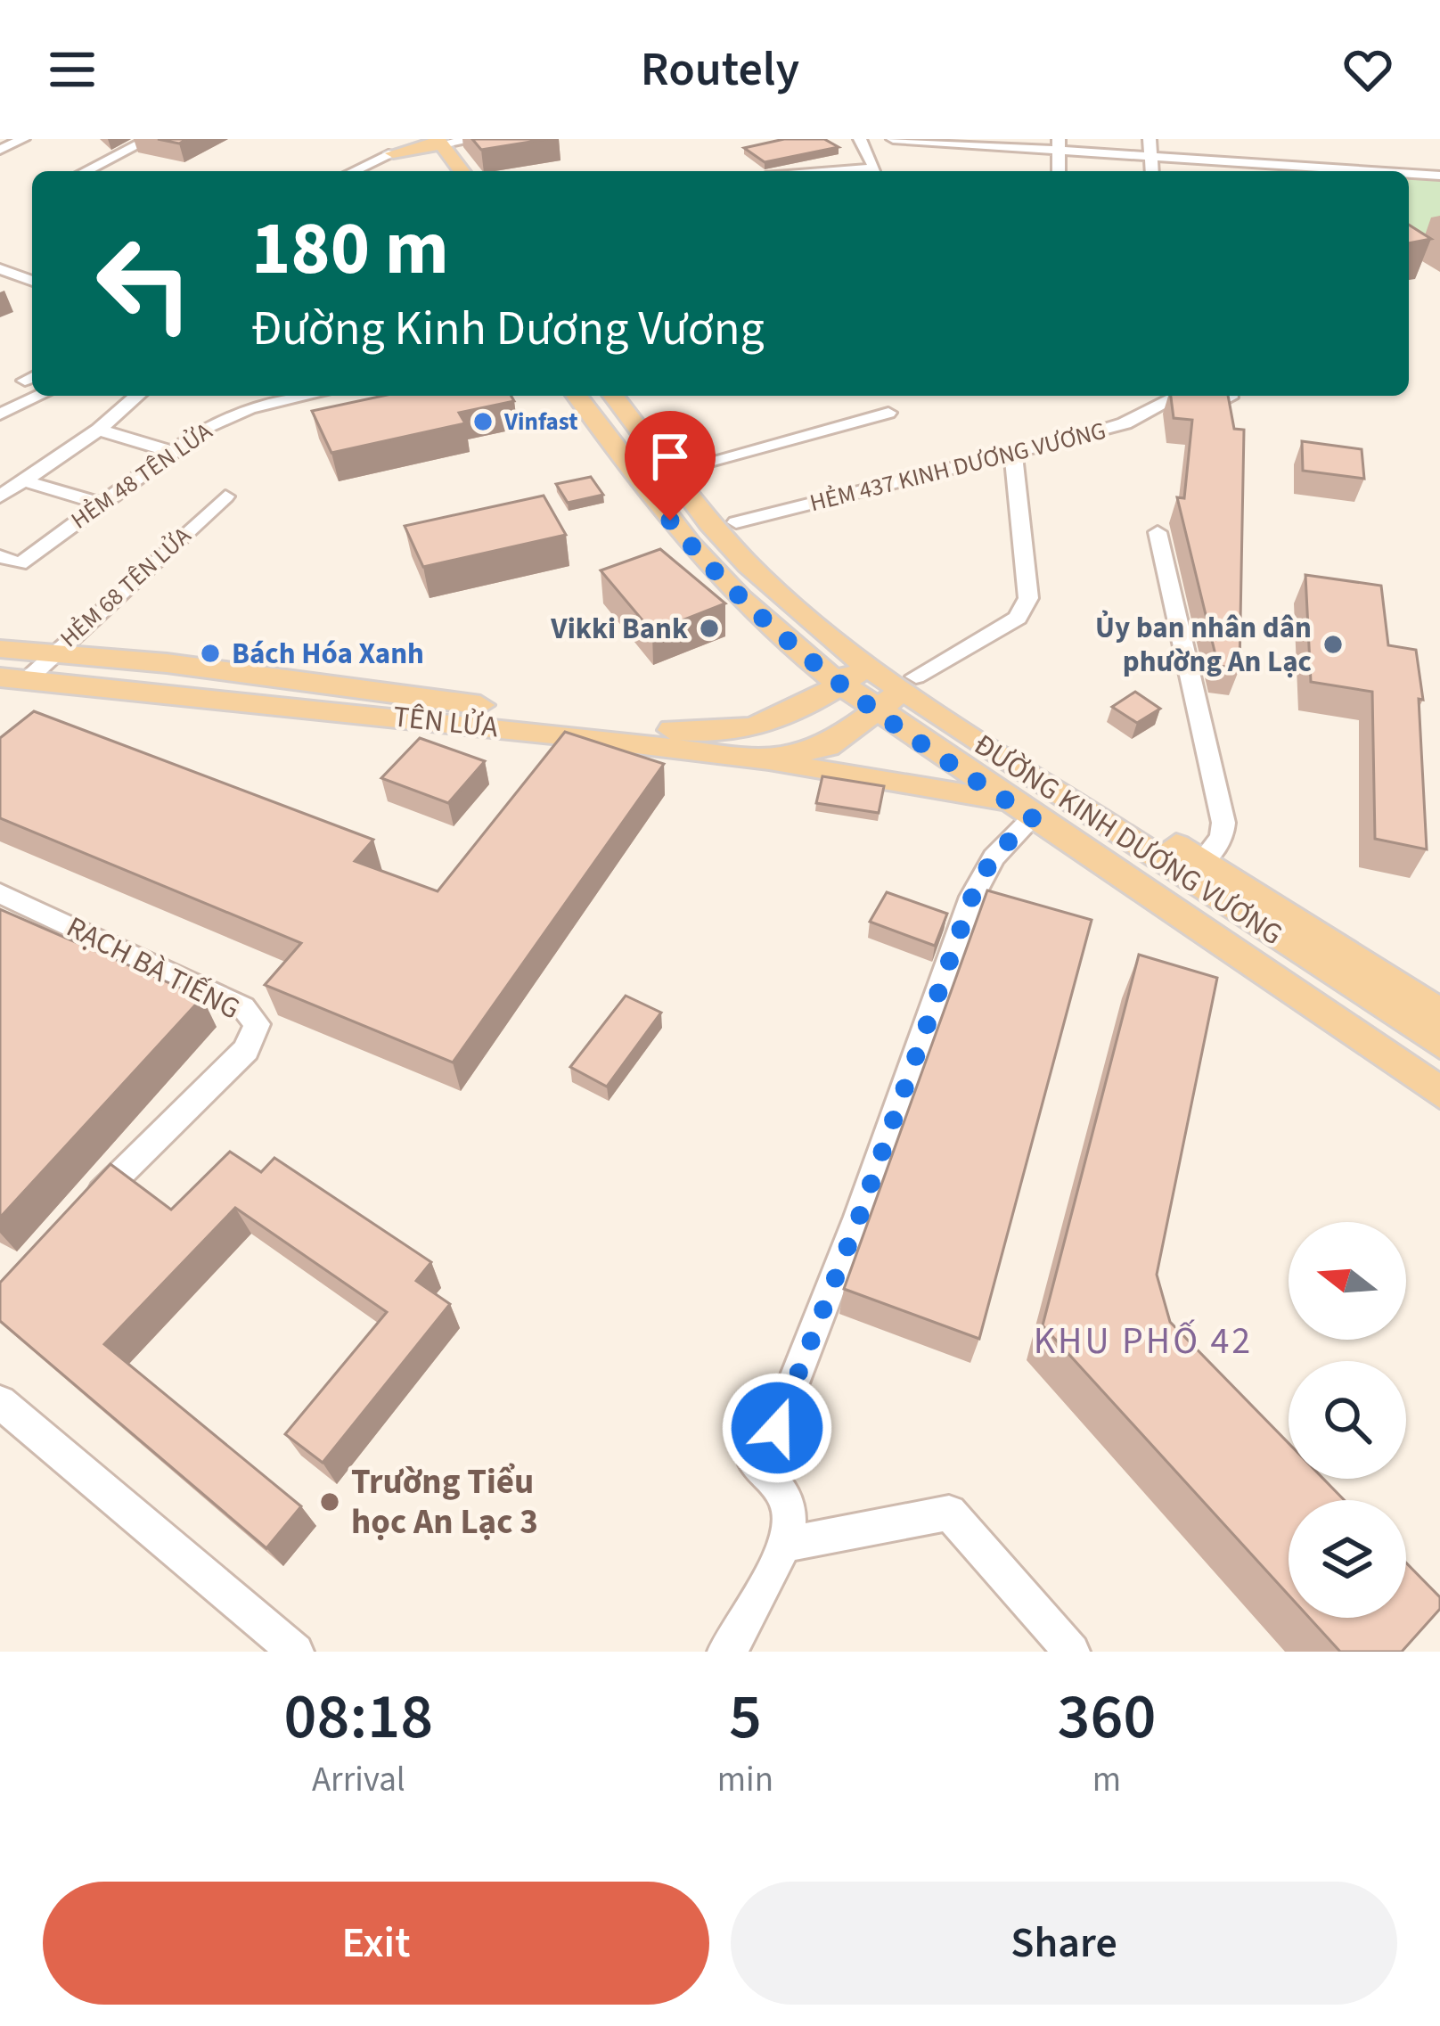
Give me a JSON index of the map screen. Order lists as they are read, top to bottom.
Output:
{
  "streets": {
    "main road": ["TÊN LỬA", "ĐƯỜNG KINH DƯƠNG VƯƠNG"],
    "street": [
      "HẺM 437 KINH DƯƠNG VƯƠNG",
      "HẺM 48 TÊN LỬA",
      "HẺM 68 TÊN LỬA",
      "RẠCH BÀ TIẾNG"
    ]
  },
  "crossings": [
    ["HẺM 437 KINH DƯƠNG VƯƠNG", "ĐƯỜNG KINH DƯƠNG VƯƠNG"],
    ["HẺM 68 TÊN LỬA", "TÊN LỬA"],
    ["TÊN LỬA", "ĐƯỜNG KINH DƯƠNG VƯƠNG"]
  ],
  "districts": ["KHU PHỐ 42"],
  "places": [
    "Vinfast",
    "Vikki Bank",
    "Ủy ban nhân dân phường An Lạc",
    "Bách Hóa Xanh",
    "Trường Tiểu học An Lạc 3"
  ],
  "north": "left",
  "page": {
    "header": "Routely",
    "turn": ["180 m", "Đường Kinh Dương Vương"],
    "eta": [
      "08:18",
      "Arrival",
      "5",
      "min",
      "360",
      "m"
    ],
    "buttons": ["Exit", "Share"]
  }
}
